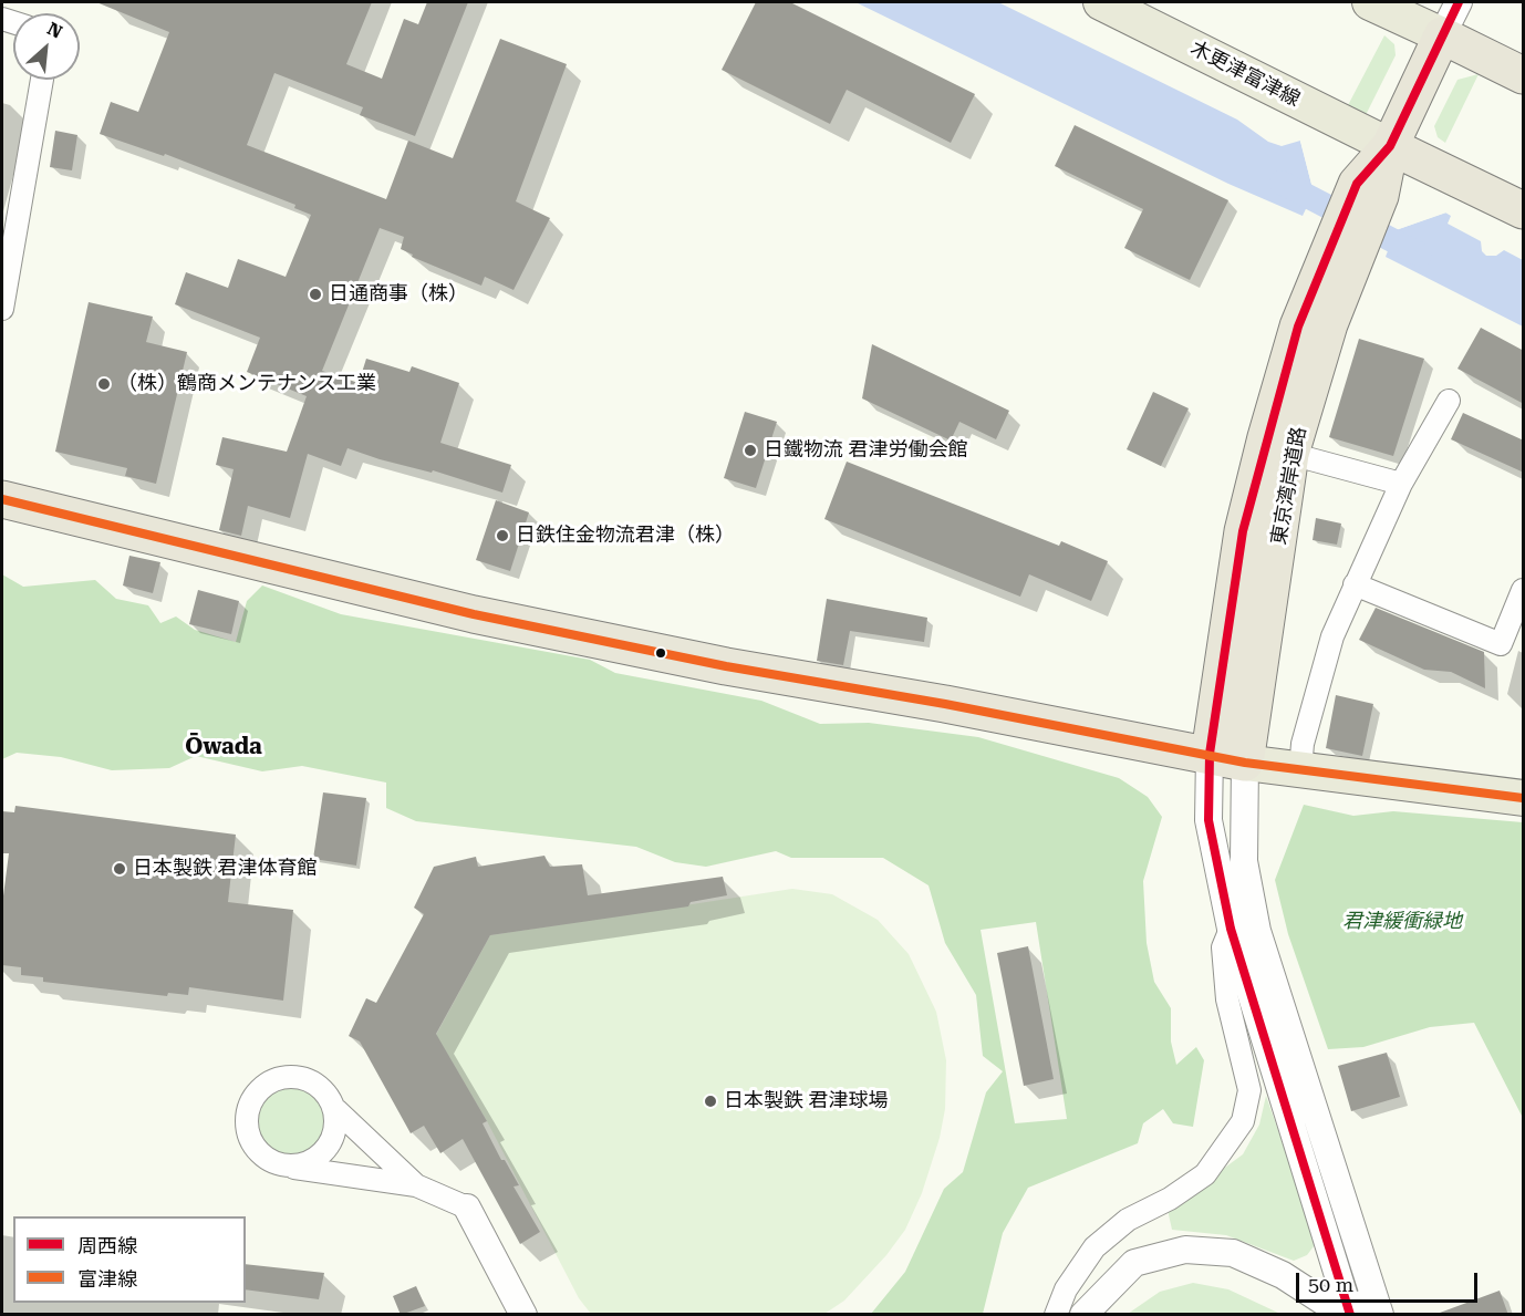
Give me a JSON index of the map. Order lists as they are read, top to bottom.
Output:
{
  "streets": {
    "highway": ["東京湾岸道路"],
    "main road": ["木更津富津線"]
  },
  "crossings": [
    ["木更津富津線", "東京湾岸道路"]
  ],
  "districts": ["Ōwada"],
  "parks": ["君津緩衝緑地"],
  "places": [
    "日通商事（株）",
    "（株）鶴商メンテナンス工業",
    "日鐵物流 君津労働会館",
    "日鉄住金物流君津（株）",
    "日本製鉄 君津体育館",
    "日本製鉄 君津球場"
  ],
  "lines": ["transit line 周西線", "transit line 富津線"],
  "legend": ["周西線", "富津線"],
  "scale_bar": "50 m",
  "north": "top right"
}
